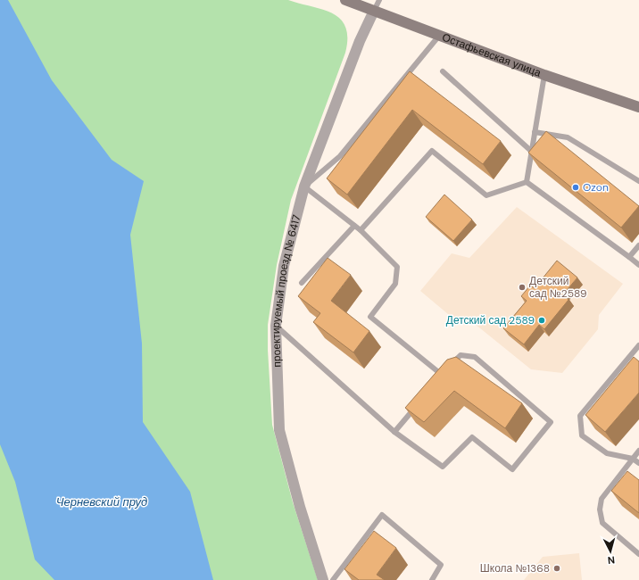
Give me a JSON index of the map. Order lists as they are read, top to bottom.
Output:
{
  "streets": {
    "street": ["Остафьевская улица", "проектируемый проезд № 6417"]
  },
  "crossings": [
    ["Остафьевская улица", "проектируемый проезд № 6417"]
  ],
  "water": ["Черневский пруд"],
  "places": [
    "Ozon",
    "Детский сад №2589",
    "Детский сад 2589",
    "Школа №1368"
  ],
  "north": "bottom"
}
